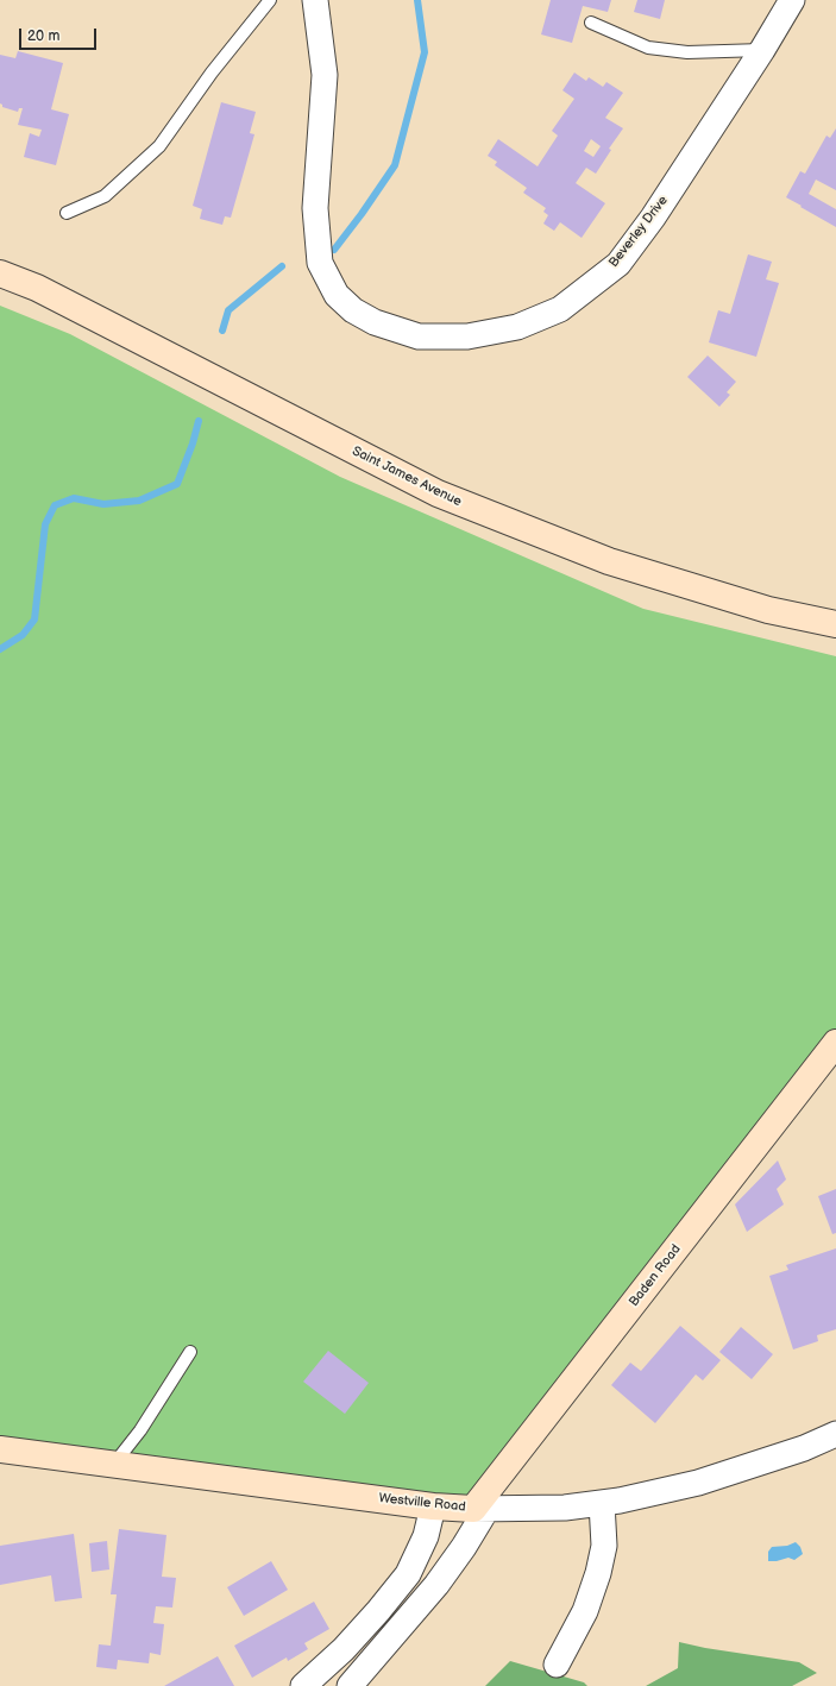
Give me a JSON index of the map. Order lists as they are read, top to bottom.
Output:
{
  "streets": {
    "street": [
      "Beverley Drive",
      "Saint James Avenue",
      "Baden Road",
      "Westville Road"
    ]
  },
  "crossings": [
    ["Baden Road", "Westville Road"]
  ],
  "scale_bar": "20 m"
}
